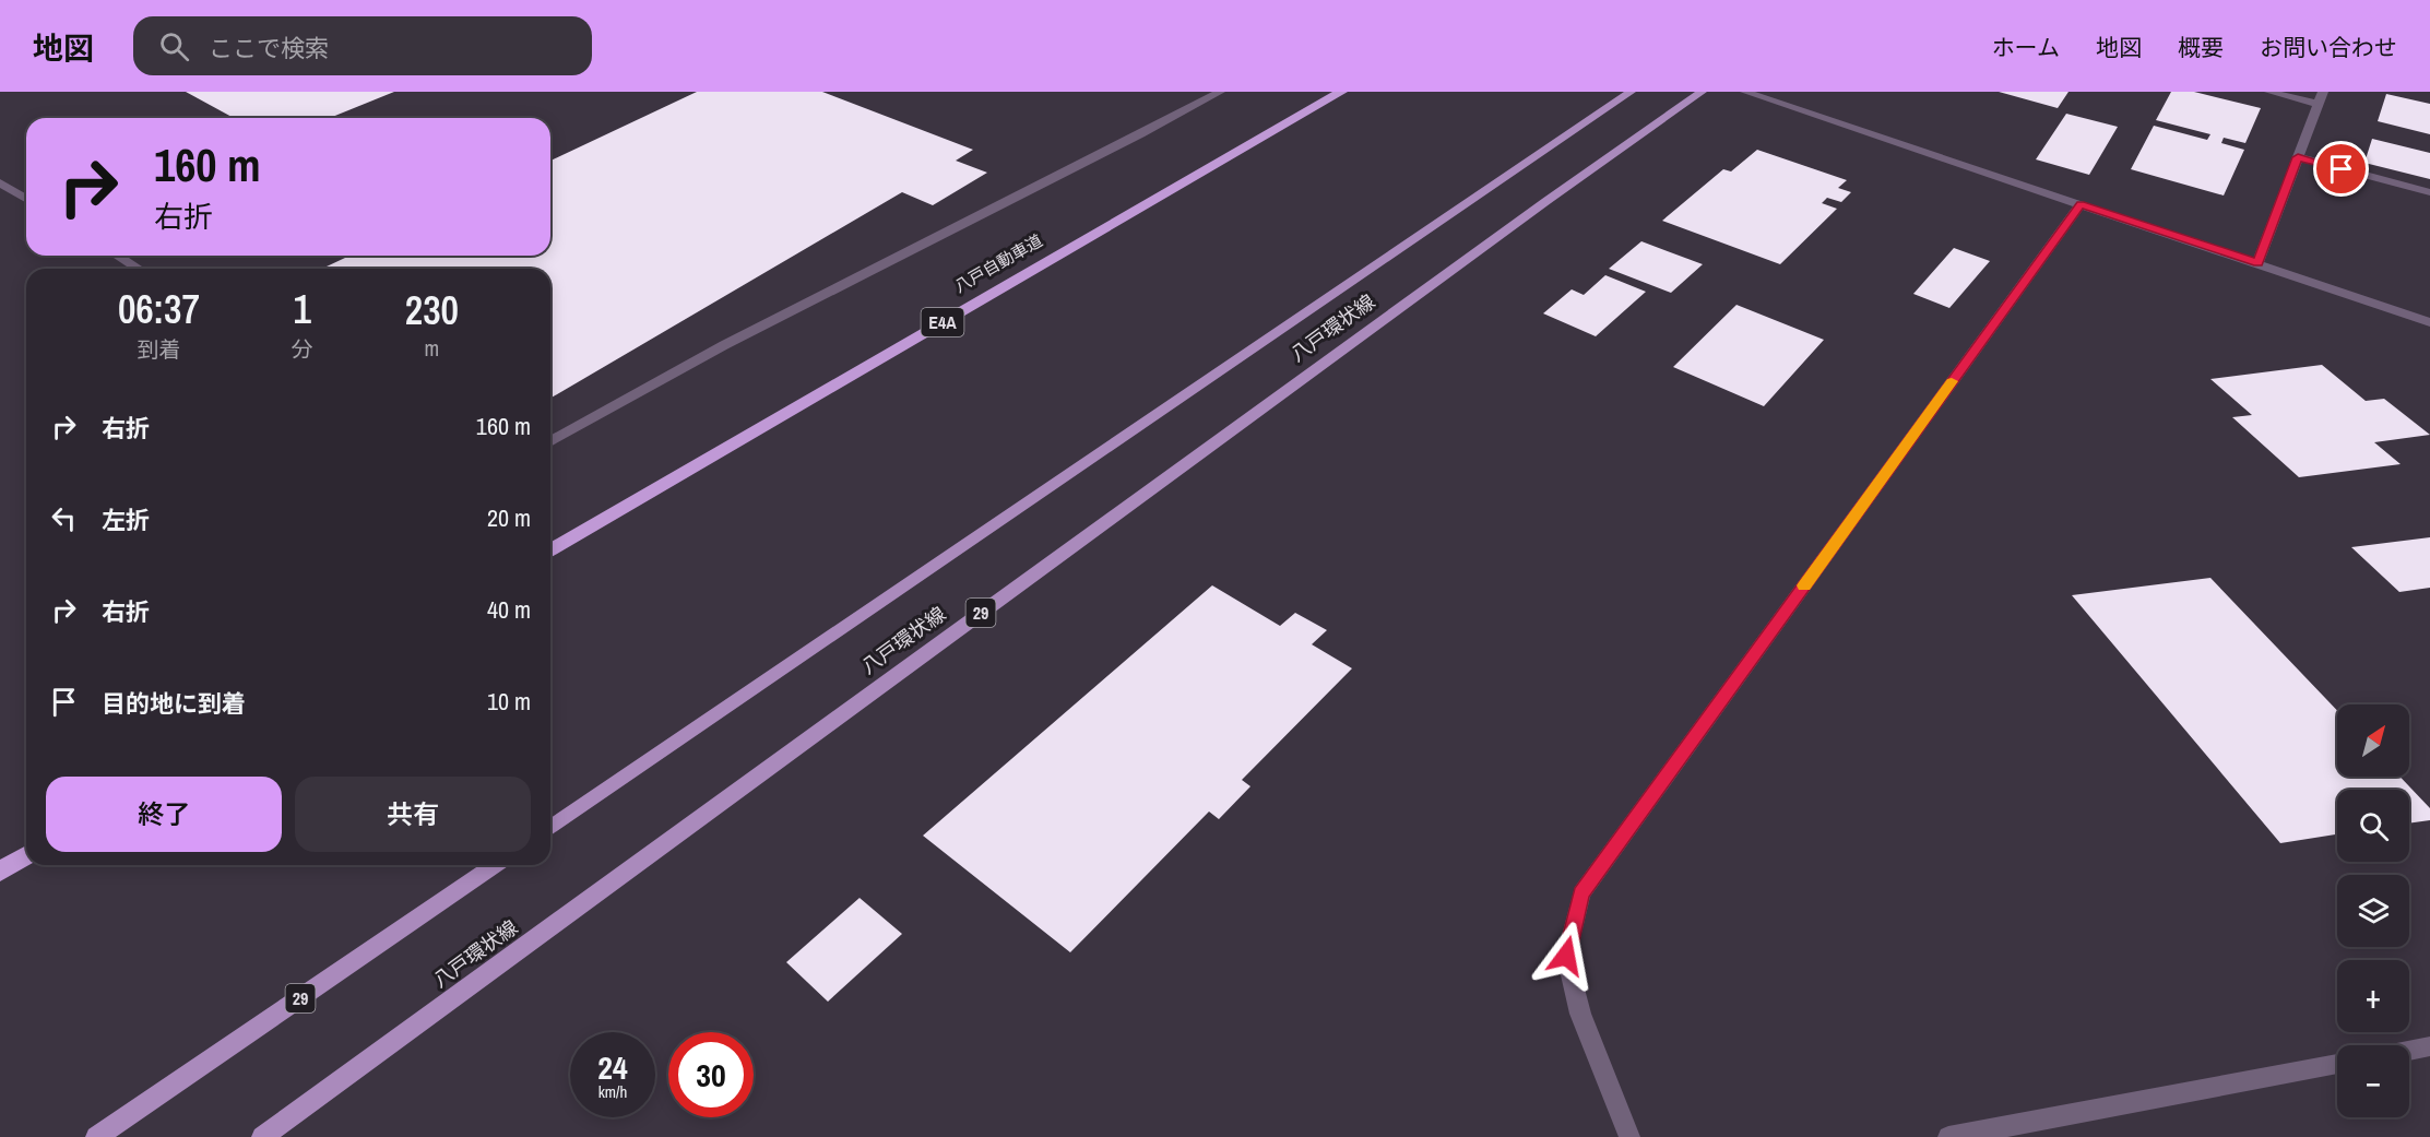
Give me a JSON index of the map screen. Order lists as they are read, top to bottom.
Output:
{
  "streets": {
    "highway": ["八戸自動車道", "E4A"],
    "main road": ["八戸環状線", "29"]
  },
  "north": "top right",
  "page": {
    "header": "地図",
    "search": "ここで検索",
    "nav": [
      "ホーム",
      "地図",
      "概要",
      "お問い合わせ"
    ],
    "turn": ["160 m", "右折"],
    "eta": [
      "06:37",
      "到着",
      "1",
      "分",
      "230",
      "m"
    ],
    "list": [
      {
        "name": "右折",
        "value": "160 m"
      },
      {
        "name": "左折",
        "value": "20 m"
      },
      {
        "name": "右折",
        "value": "40 m"
      },
      {
        "name": "目的地に到着",
        "value": "10 m"
      }
    ],
    "map_buttons": ["+", "−"],
    "buttons": ["終了", "共有"],
    "speed": "24 km/h",
    "limit": "30"
  }
}
